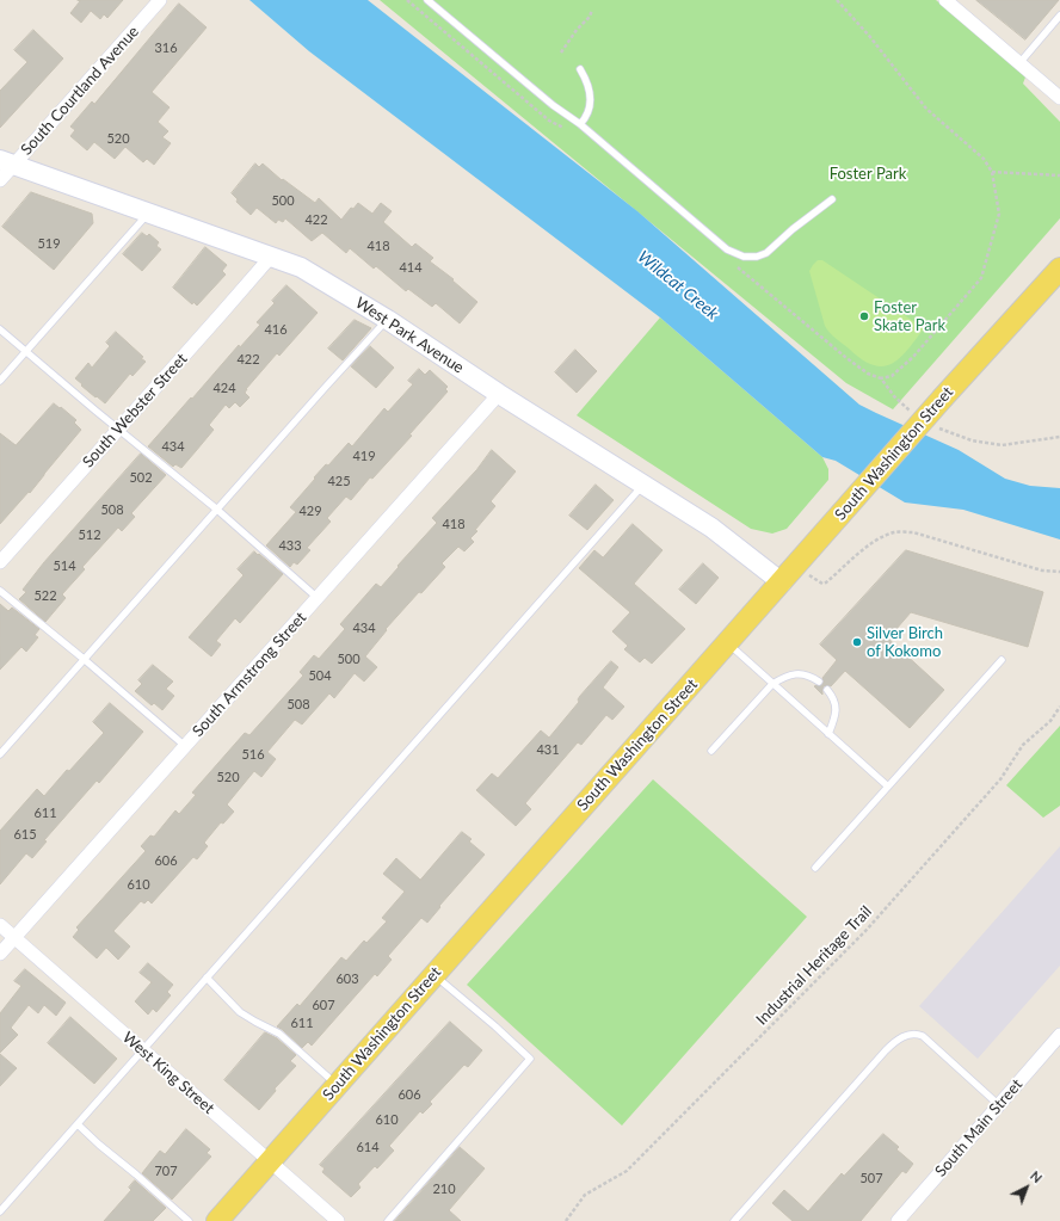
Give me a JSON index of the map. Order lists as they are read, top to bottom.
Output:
{
  "streets": {
    "main road": ["West Park Avenue", "South Washington Street"],
    "street": [
      "South Courtland Avenue",
      "South Webster Street",
      "South Armstrong Street",
      "West King Street",
      "South Main Street"
    ],
    "path": ["Industrial Heritage Trail"]
  },
  "crossings": [
    ["South Courtland Avenue", "West Park Avenue"],
    ["West Park Avenue", "South Webster Street"],
    ["West Park Avenue", "South Washington Street"],
    ["West Park Avenue", "South Armstrong Street"],
    ["South Washington Street", "West King Street"],
    ["South Armstrong Street", "West King Street"]
  ],
  "water": ["Wildcat Creek"],
  "parks": ["Foster Park"],
  "places": ["Foster Skate Park", "Silver Birch of Kokomo"],
  "house_numbers": [
    "316",
    "520",
    "500",
    "422",
    "519",
    "418",
    "414",
    "416",
    "422",
    "424",
    "434",
    "419",
    "502",
    "425",
    "508",
    "429",
    "418",
    "512",
    "433",
    "514",
    "522",
    "434",
    "500",
    "504",
    "508",
    "431",
    "516",
    "520",
    "611",
    "615",
    "606",
    "610",
    "603",
    "607",
    "611",
    "606",
    "610",
    "614",
    "707",
    "507",
    "210"
  ],
  "north": "top right"
}
